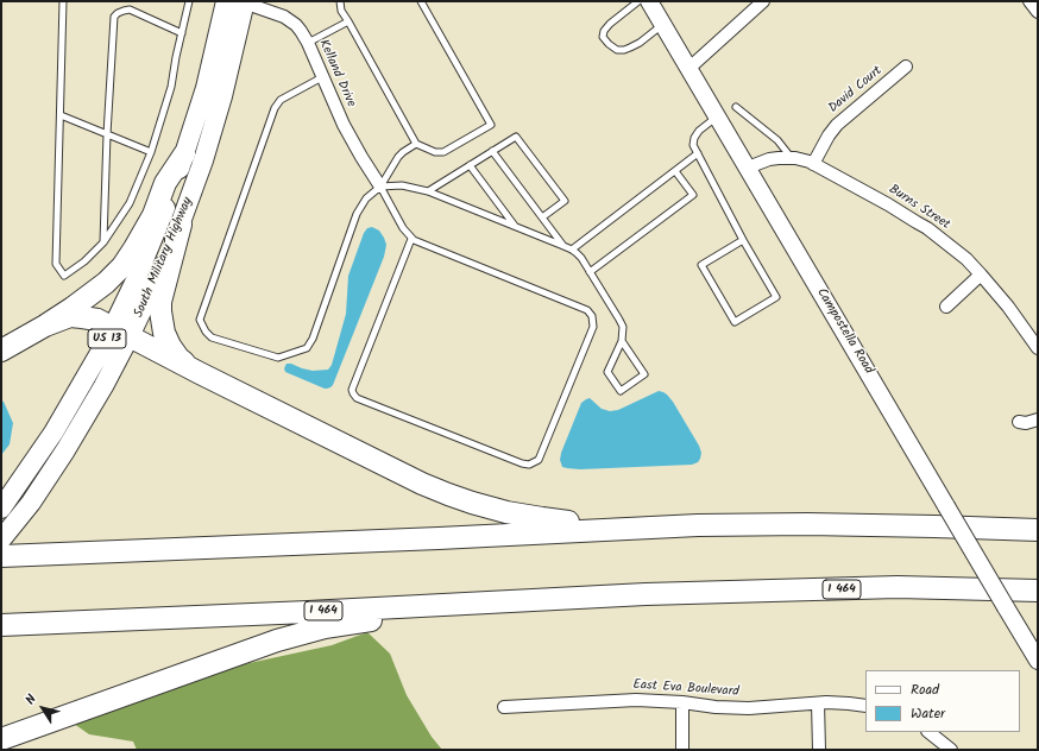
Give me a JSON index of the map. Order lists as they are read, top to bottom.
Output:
{
  "streets": {
    "highway": ["I 464"],
    "main road": ["South Military Highway", "Campostella Road", "US 13"],
    "street": [
      "Kelland Drive",
      "David Court",
      "Burns Street",
      "East Eva Boulevard"
    ]
  },
  "crossings": [
    ["Kelland Drive", "South Military Highway"],
    ["David Court", "Burns Street"],
    ["Burns Street", "Campostella Road"]
  ],
  "legend": ["Road", "Water"],
  "north": "top left"
}
